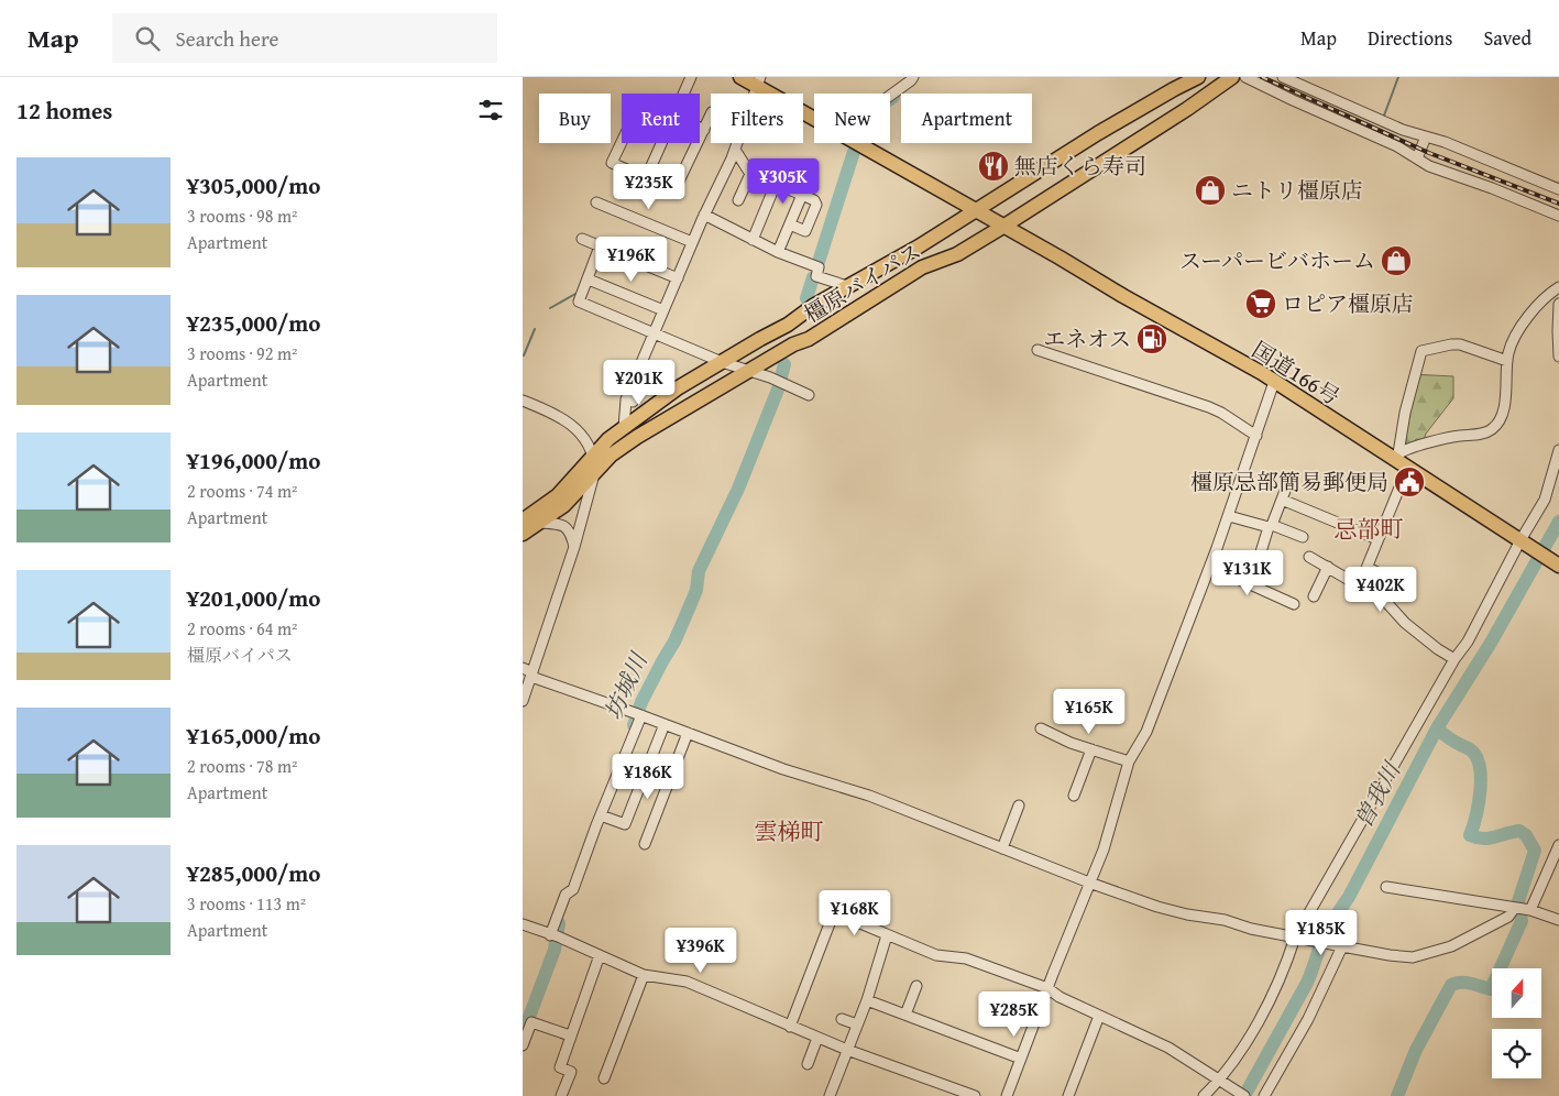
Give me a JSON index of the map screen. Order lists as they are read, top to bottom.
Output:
{
  "streets": {
    "highway": ["橿原バイパス", "国道166号"]
  },
  "crossings": [
    ["橿原バイパス", "国道166号"]
  ],
  "districts": ["忌部町", "雲梯町"],
  "water": ["坊城川", "曽我川"],
  "places": {
    "restaurant": ["無店くら寿司"],
    "shop": ["ニトリ橿原店", "スーパービバホーム"],
    "supermarket": ["ロピア橿原店"],
    "fuel station": ["エネオス"],
    "public building": ["橿原忌部簡易郵便局"]
  },
  "north": "top",
  "page": {
    "header": "Map",
    "search": "Search here",
    "nav": ["Map", "Directions", "Saved"],
    "heading": "12 homes",
    "chip": [
      "Buy",
      "Rent",
      "Filters",
      "New",
      "Apartment"
    ],
    "list": [
      {
        "name": "¥305,000/mo",
        "note": "3 rooms · 98 m² · Apartment"
      },
      {
        "name": "¥235,000/mo",
        "note": "3 rooms · 92 m² · Apartment"
      },
      {
        "name": "¥196,000/mo",
        "note": "2 rooms · 74 m² · Apartment"
      },
      {
        "name": "¥201,000/mo",
        "note": "2 rooms · 64 m² · 橿原バイパス"
      },
      {
        "name": "¥165,000/mo",
        "note": "2 rooms · 78 m² · Apartment"
      },
      {
        "name": "¥285,000/mo",
        "note": "3 rooms · 113 m² · Apartment"
      }
    ],
    "price": [
      "¥305K",
      "¥235K",
      "¥196K",
      "¥201K",
      "¥131K",
      "¥402K",
      "¥165K",
      "¥186K",
      "¥168K",
      "¥185K",
      "¥396K",
      "¥285K"
    ]
  }
}
